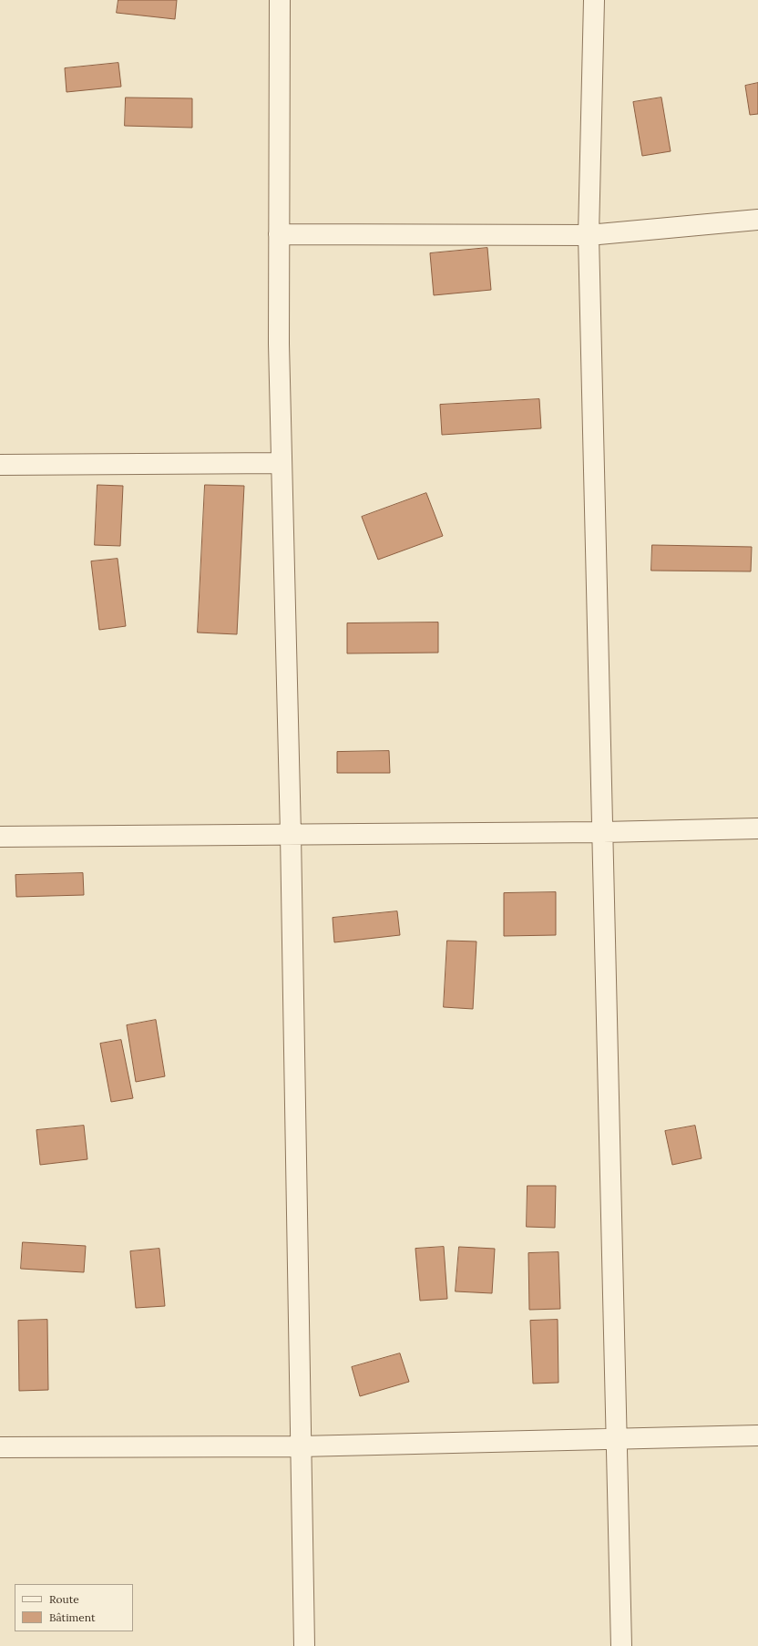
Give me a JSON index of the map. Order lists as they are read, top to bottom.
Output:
{
  "legend": ["Route", "Bâtiment"]
}
